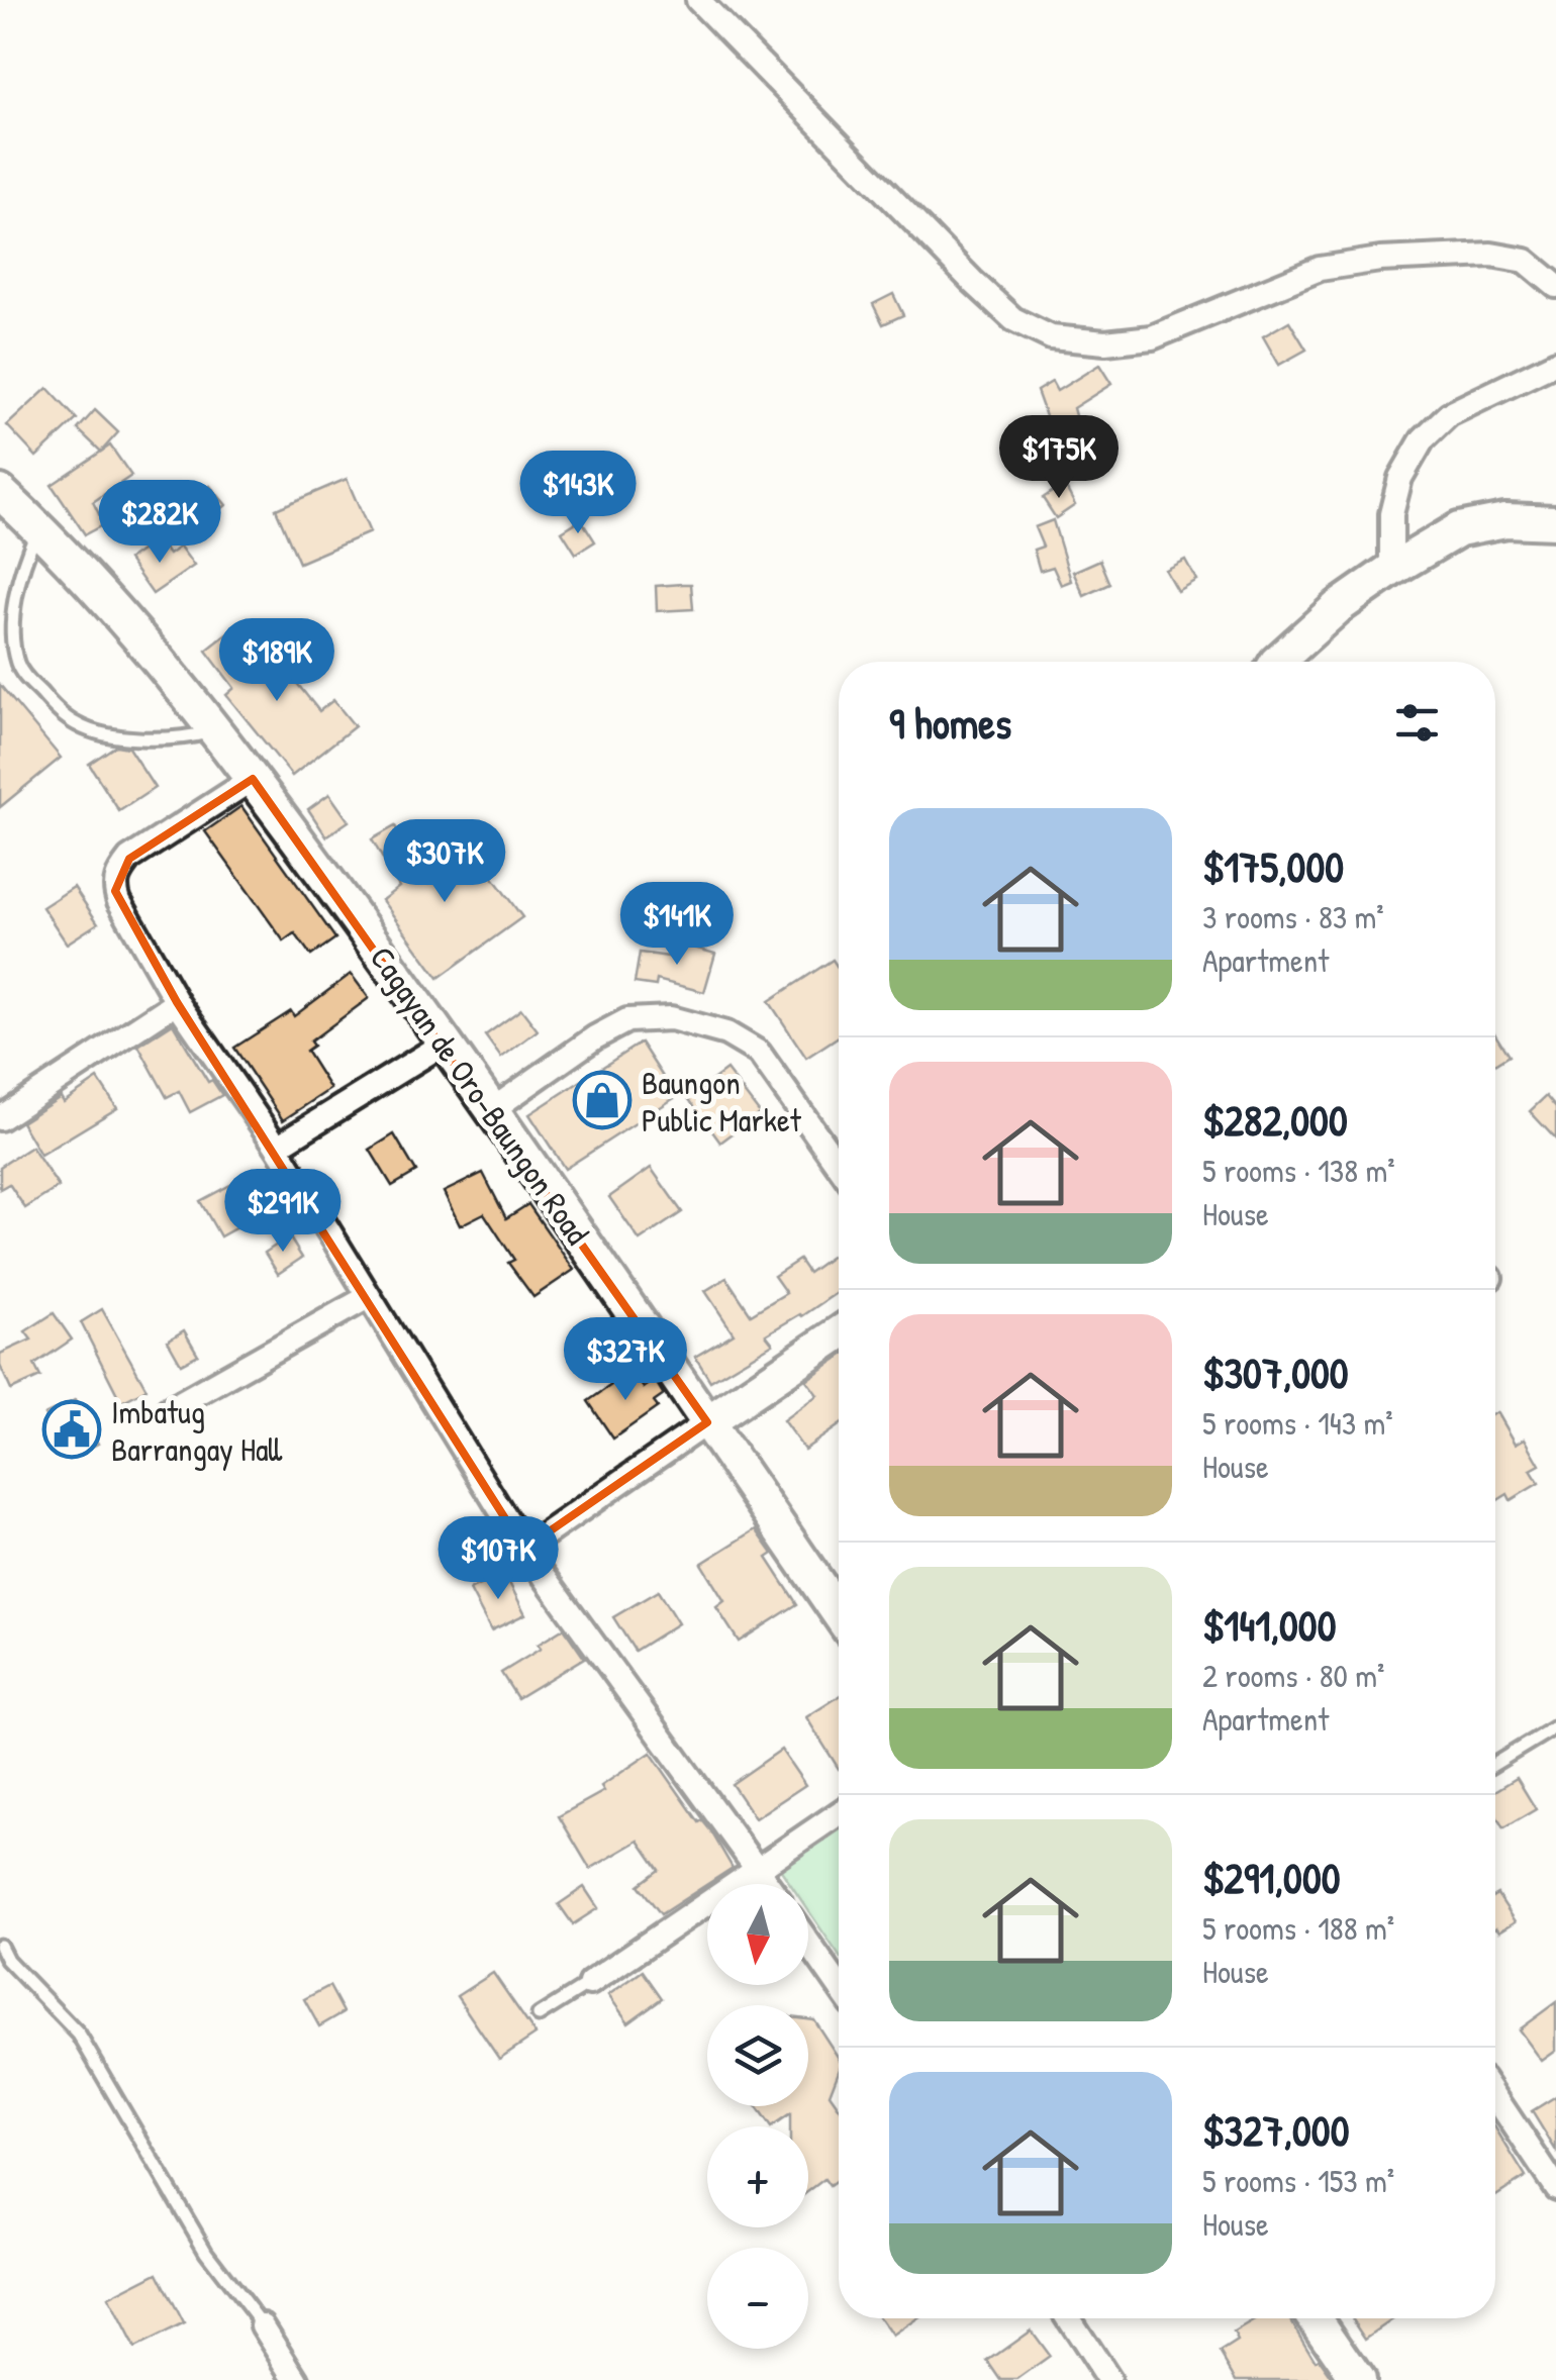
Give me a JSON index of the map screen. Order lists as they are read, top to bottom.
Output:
{
  "streets": {
    "main road": ["Cagayan de Oro-Baungon Road"]
  },
  "places": {
    "shop": ["Baungon Public Market"],
    "public building": ["Imbatug Barrangay Hall"]
  },
  "north": "bottom",
  "page": {
    "price": [
      "$175K",
      "$143K",
      "$282K",
      "$189K",
      "$307K",
      "$141K",
      "$291K",
      "$327K",
      "$107K"
    ],
    "heading": "9 homes",
    "list": [
      {
        "name": "$175,000",
        "note": "3 rooms · 83 m² · Apartment"
      },
      {
        "name": "$282,000",
        "note": "5 rooms · 138 m² · House"
      },
      {
        "name": "$307,000",
        "note": "5 rooms · 143 m² · House"
      },
      {
        "name": "$141,000",
        "note": "2 rooms · 80 m² · Apartment"
      },
      {
        "name": "$291,000",
        "note": "5 rooms · 188 m² · House"
      },
      {
        "name": "$327,000",
        "note": "5 rooms · 153 m² · House"
      }
    ],
    "map_buttons": ["+", "−"]
  }
}
